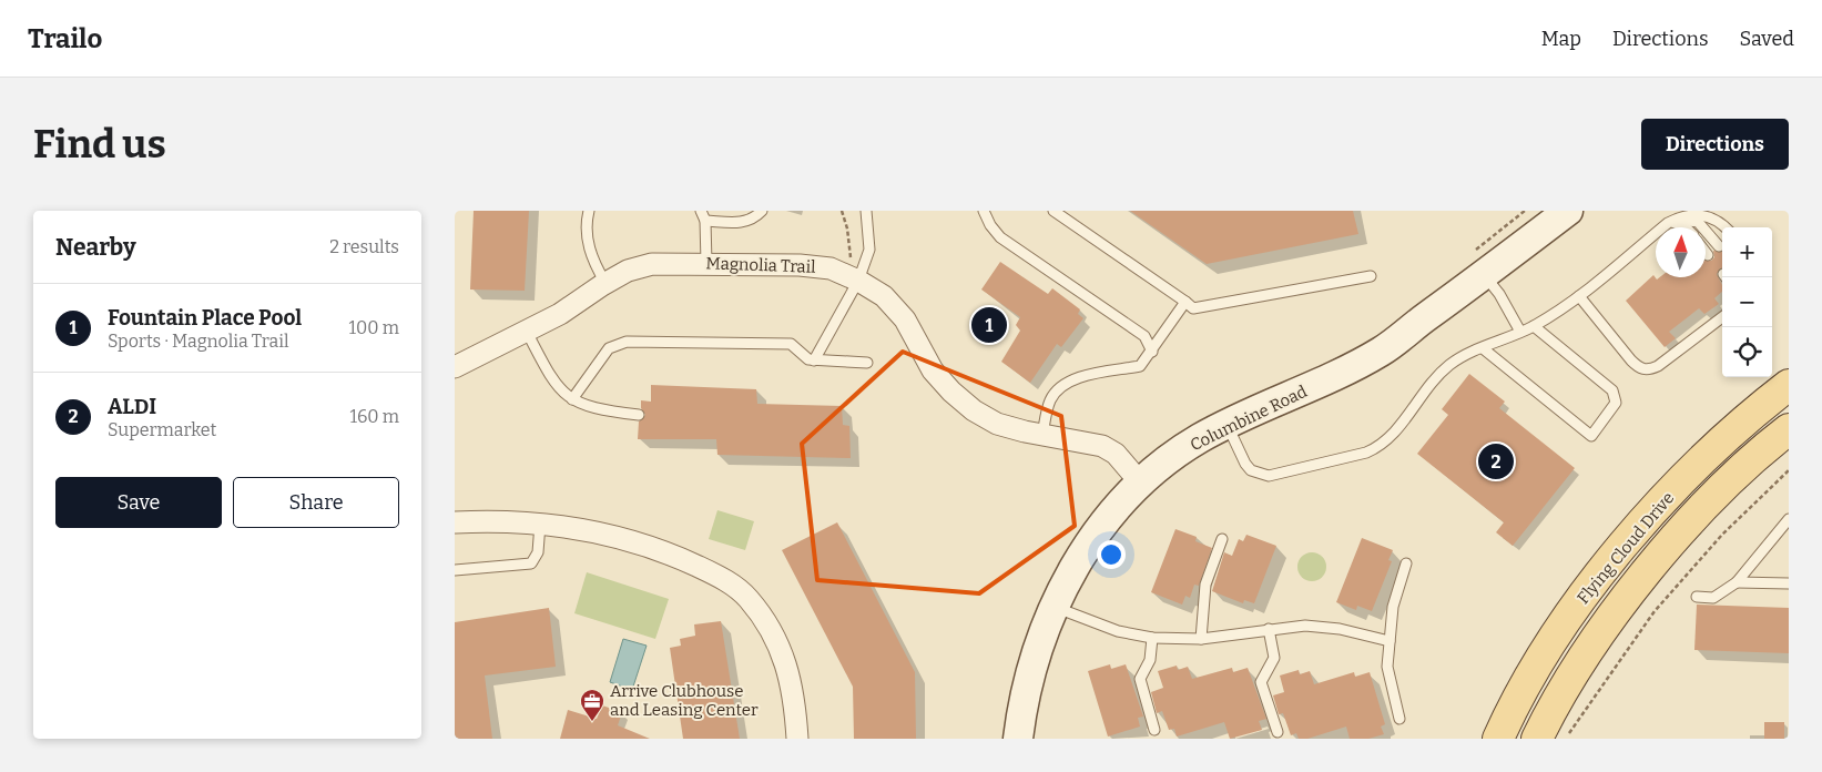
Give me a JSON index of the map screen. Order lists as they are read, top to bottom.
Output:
{
  "streets": {
    "main road": ["Flying Cloud Drive"],
    "street": ["Magnolia Trail", "Columbine Road"]
  },
  "crossings": [
    ["Magnolia Trail", "Columbine Road"]
  ],
  "places": {
    "office": ["Arrive Clubhouse and Leasing Center"]
  },
  "north": "top",
  "page": {
    "header": "Trailo",
    "nav": ["Map", "Directions", "Saved"],
    "buttons": [
      "Directions",
      ["Save", "Share"]
    ],
    "title": "Find us",
    "heading": ["Nearby", "2 results"],
    "map_buttons": ["+", "−"],
    "list": [
      {
        "mark": "1",
        "name": "Fountain Place Pool",
        "note": "Sports · Magnolia Trail",
        "value": "100 m"
      },
      {
        "mark": "2",
        "name": "ALDI",
        "note": "Supermarket",
        "value": "160 m"
      }
    ],
    "pins": ["1", "2"]
  }
}
